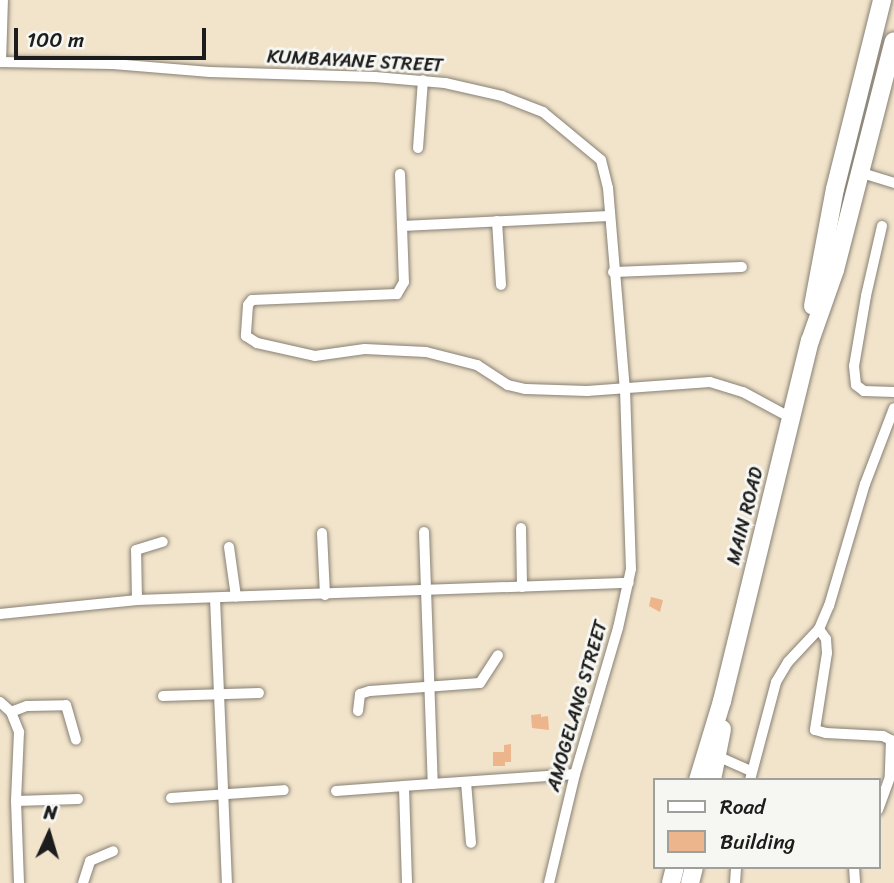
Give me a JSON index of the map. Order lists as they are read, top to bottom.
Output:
{
  "streets": {
    "main road": ["MAIN ROAD"],
    "street": ["KUMBAYANE STREET", "AMOGELANG STREET"]
  },
  "crossings": [
    ["KUMBAYANE STREET", "AMOGELANG STREET"]
  ],
  "legend": ["Road", "Building"],
  "scale_bar": "100 m",
  "north": "top"
}
